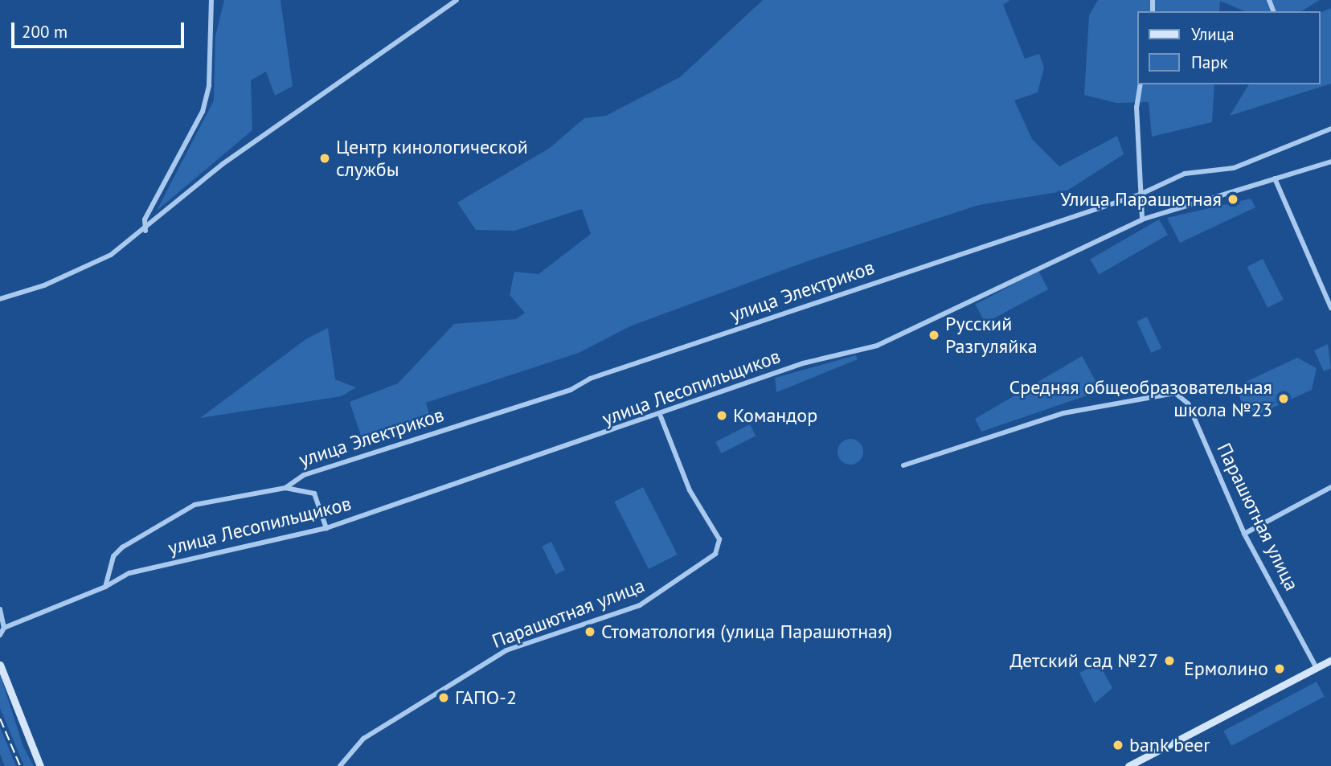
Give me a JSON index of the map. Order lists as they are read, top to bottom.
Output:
{
  "streets": {
    "street": ["улица Электриков", "улица Лесопильщиков", "Парашютная улица"]
  },
  "crossings": [
    ["улица Лесопильщиков", "Парашютная улица"]
  ],
  "places": [
    "Центр кинологической службы",
    "Улица Парашютная",
    "Русский Разгуляйка",
    "Средняя общеобразовательная школа №23",
    "Командор",
    "Стоматология (улица Парашютная)",
    "Детский сад №27",
    "Ермолино",
    "ГАПО-2",
    "bank beer"
  ],
  "legend": ["Улица", "Парк"],
  "scale_bar": "200 m"
}
